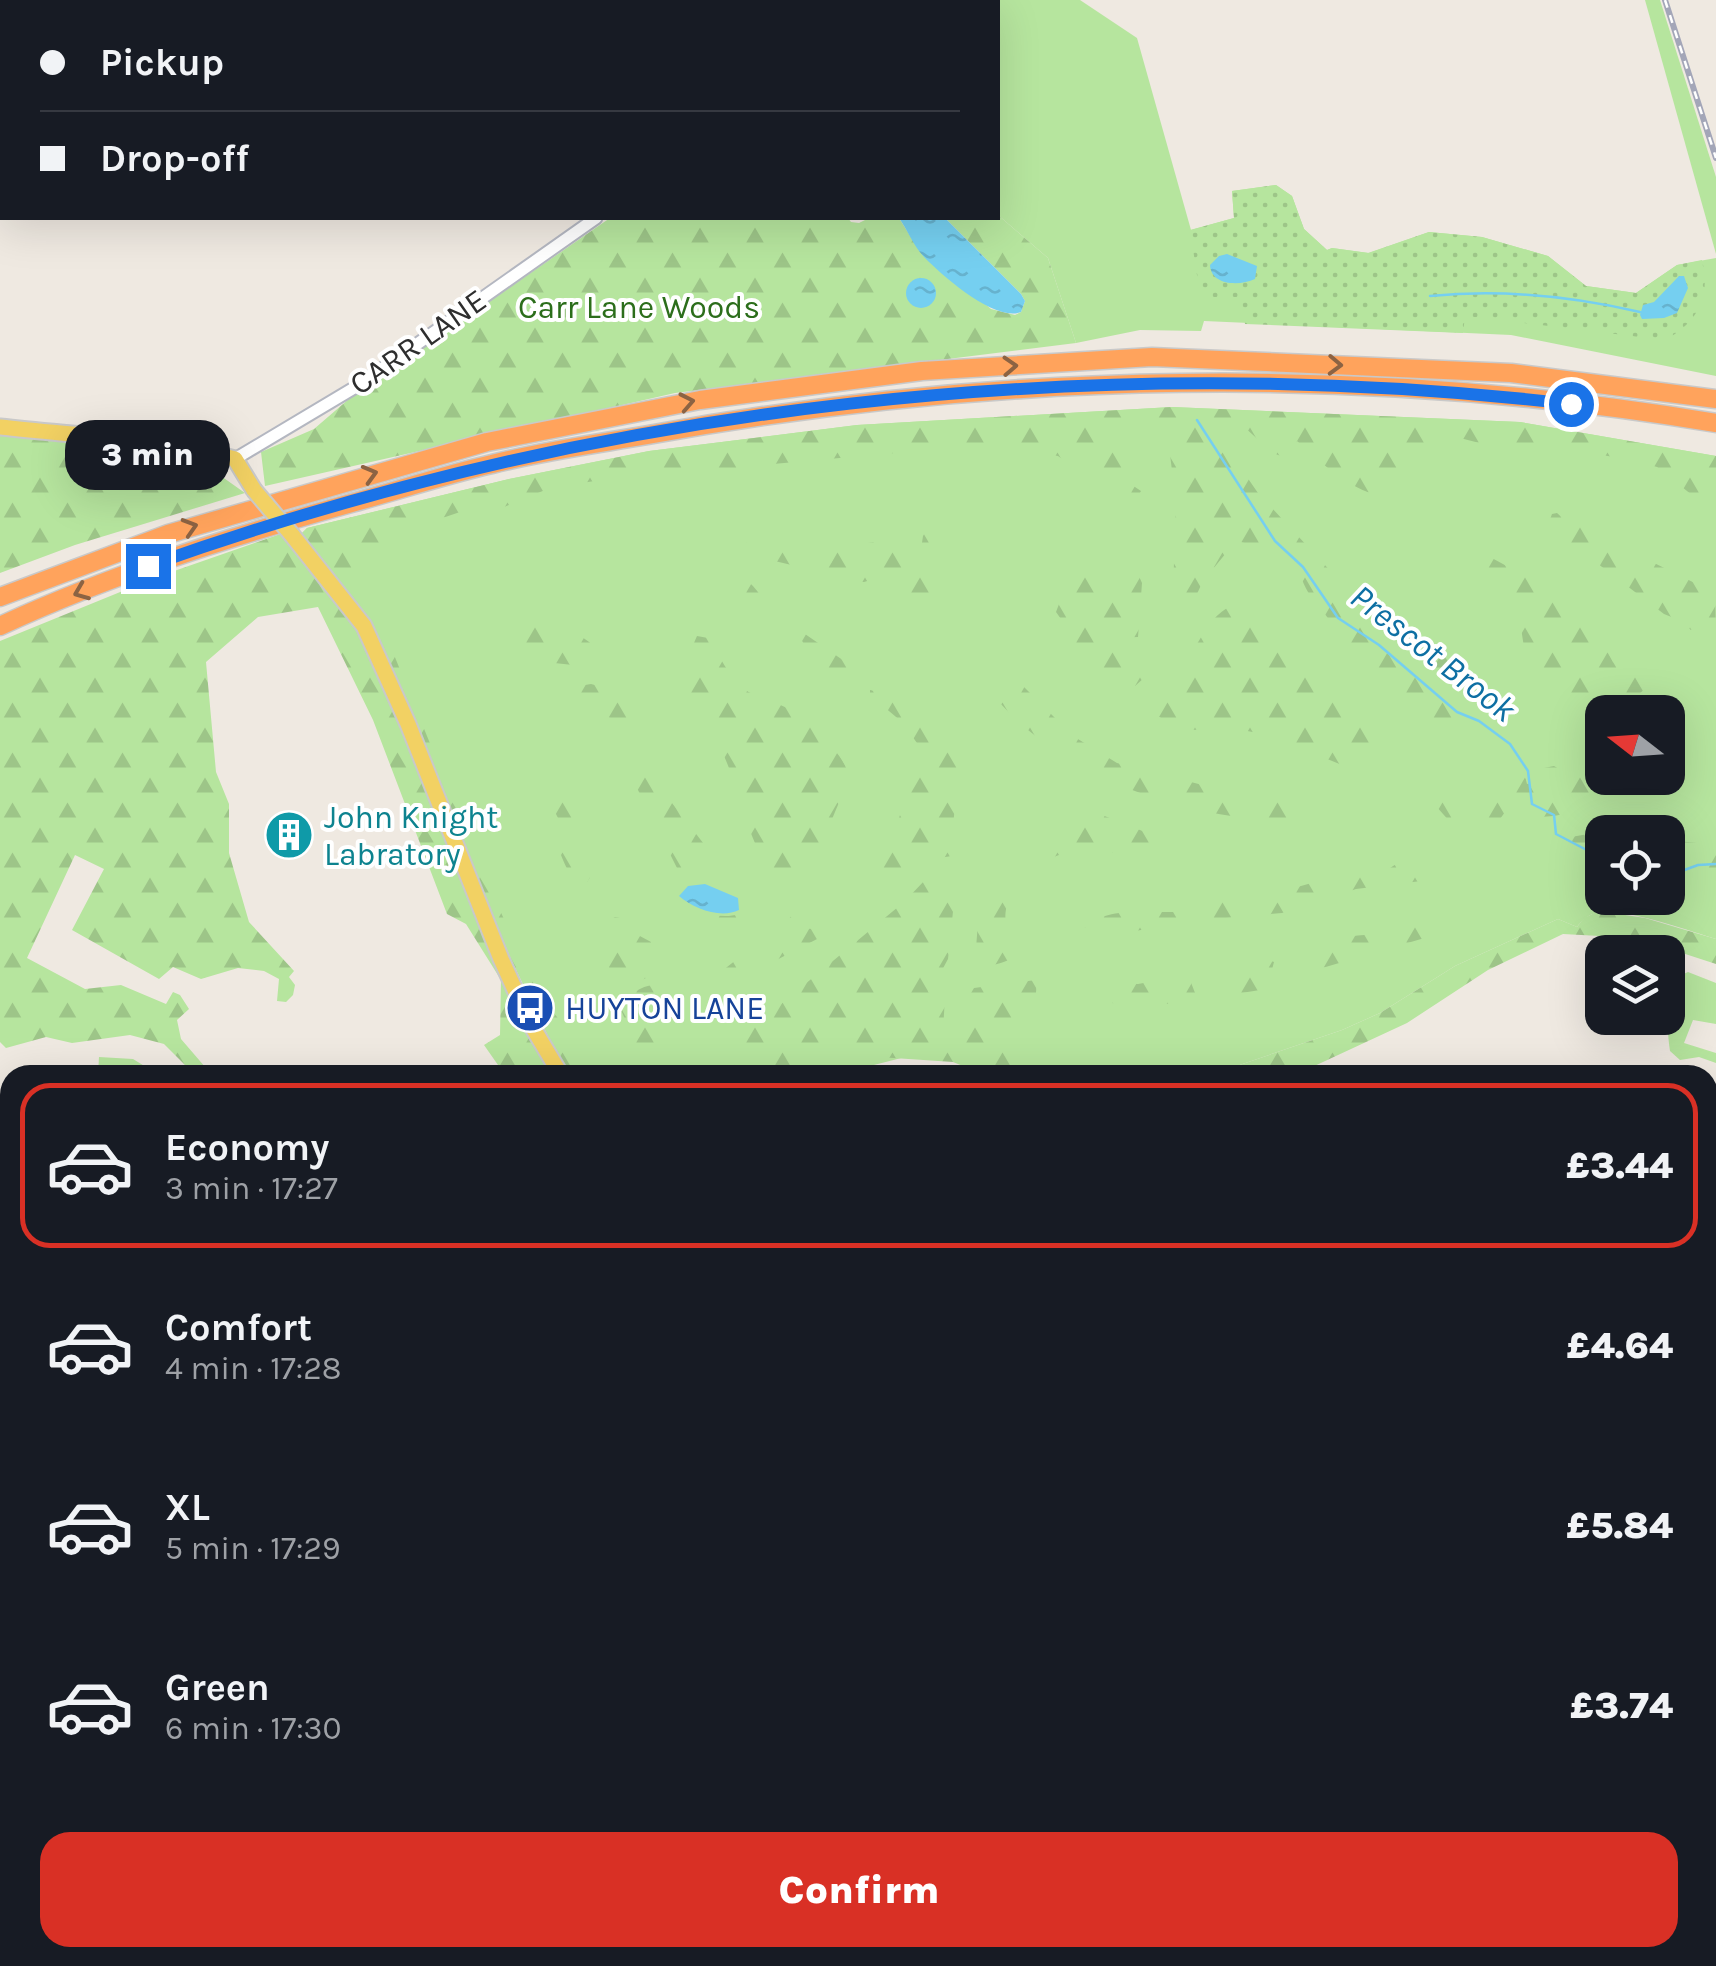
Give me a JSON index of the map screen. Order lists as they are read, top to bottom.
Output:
{
  "streets": {
    "street": ["CARR LANE"]
  },
  "water": ["Prescot Brook"],
  "parks": ["Carr Lane Woods"],
  "places": {
    "building": ["John Knight Labratory"],
    "bus stop": ["HUYTON LANE"]
  },
  "north": "left",
  "page": {
    "banner": ["Pickup", "Drop-off"],
    "bubble": "3 min",
    "list": [
      {
        "name": "Economy",
        "note": "3 min · 17:27",
        "value": "£3.44"
      },
      {
        "name": "Comfort",
        "note": "4 min · 17:28",
        "value": "£4.64"
      },
      {
        "name": "XL",
        "note": "5 min · 17:29",
        "value": "£5.84"
      },
      {
        "name": "Green",
        "note": "6 min · 17:30",
        "value": "£3.74"
      }
    ],
    "buttons": "Confirm"
  }
}
